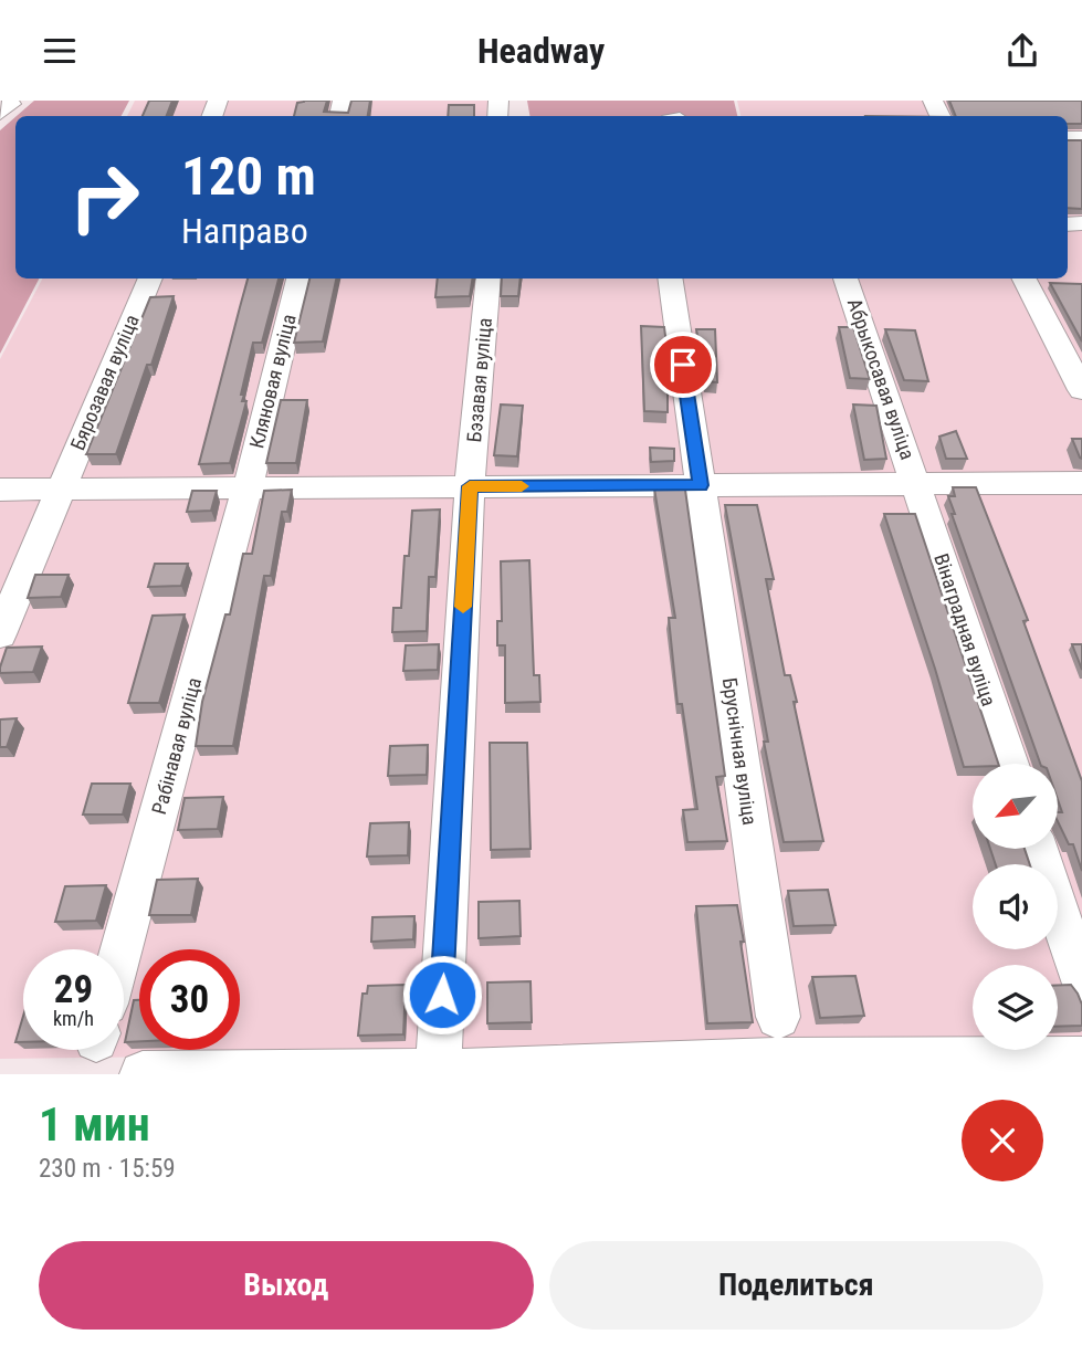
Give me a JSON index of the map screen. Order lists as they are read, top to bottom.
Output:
{
  "streets": {
    "street": [
      "Абрыкосавая вуліца",
      "Бэзавая вуліца",
      "Кляновая вуліца",
      "Бярозавая вуліца",
      "Вінаградная вуліца",
      "Рабінавая вуліца",
      "Бруснічная вуліца"
    ]
  },
  "crossings": [
    ["Абрыкосавая вуліца", "Вінаградная вуліца"],
    ["Кляновая вуліца", "Рабінавая вуліца"]
  ],
  "north": "bottom left",
  "page": {
    "header": "Headway",
    "turn": ["120 m", "Направо"],
    "speed": "29 km/h",
    "limit": "30",
    "heading": ["1 мин", "230 m · 15:59"],
    "buttons": ["Выход", "Поделиться"]
  }
}
